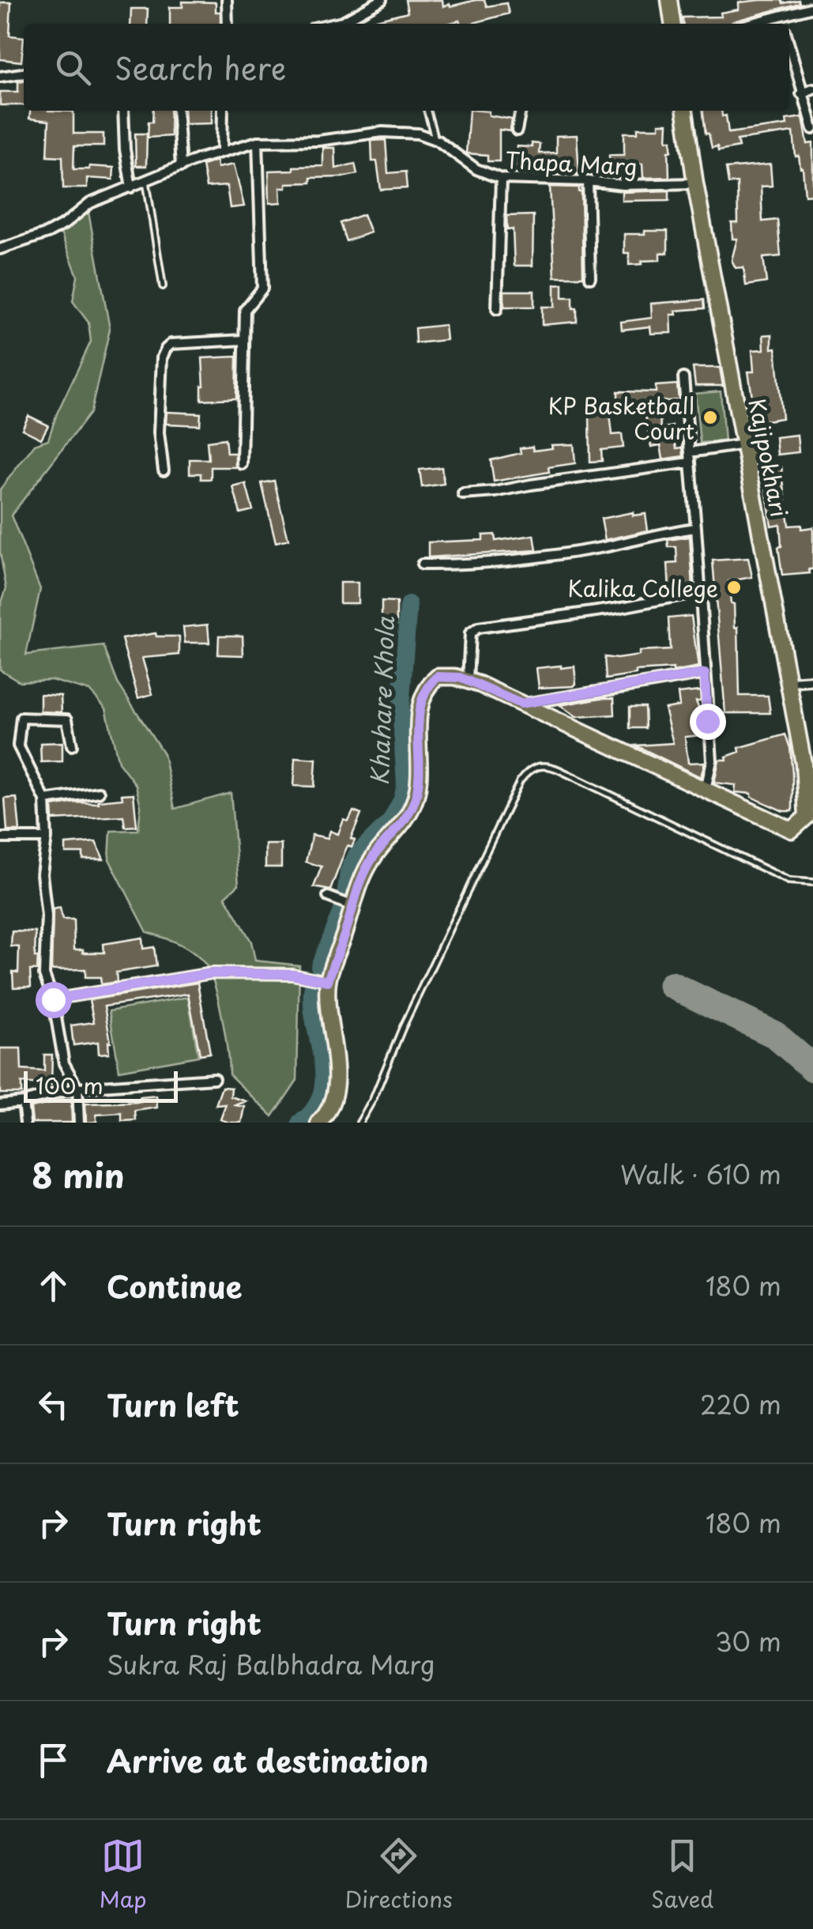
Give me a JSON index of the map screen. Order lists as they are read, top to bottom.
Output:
{
  "streets": {
    "main road": ["Kajipokhari"],
    "street": ["Thapa Marg"]
  },
  "crossings": [
    ["Thapa Marg", "Kajipokhari"]
  ],
  "water": ["Khahare Khola"],
  "places": ["KP Basketball Court", "Kalika College"],
  "scale_bar": "100 m",
  "page": {
    "search": "Search here",
    "scale": "100 m",
    "heading": ["8 min", "Walk · 610 m"],
    "list": [
      ["Continue", "180 m"],
      ["Turn left", "220 m"],
      ["Turn right", "180 m"],
      ["Turn right", "Sukra Raj Balbhadra Marg", "30 m"],
      "Arrive at destination"
    ],
    "nav": ["Map", "Directions", "Saved"]
  }
}
